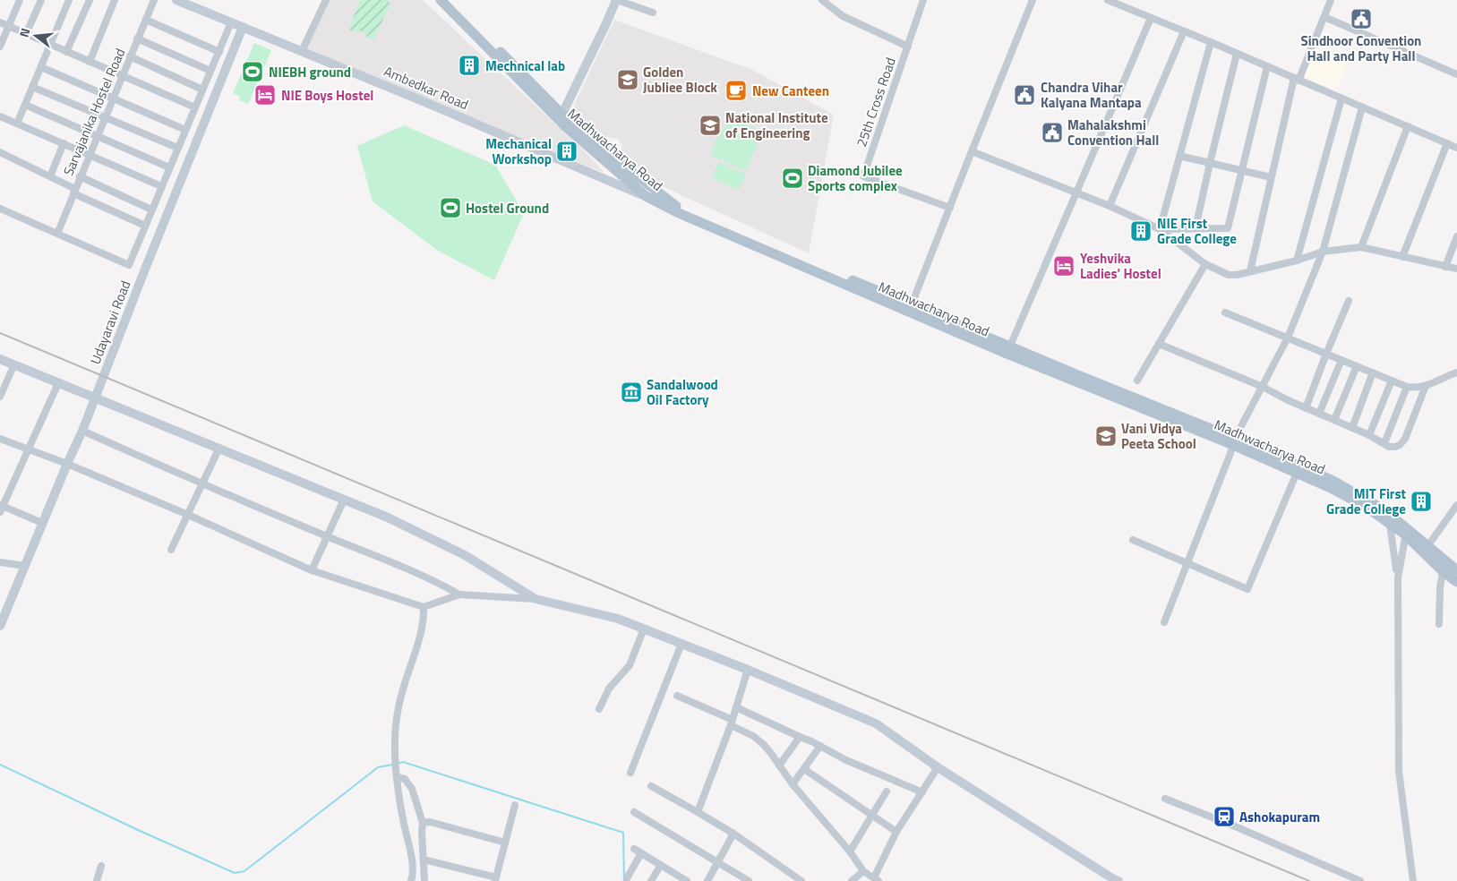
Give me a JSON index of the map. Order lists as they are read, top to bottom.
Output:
{
  "streets": {
    "main road": ["Madhwacharya Road"],
    "street": [
      "Ambedkar Road",
      "25th Cross Road",
      "Sarvajanika Hostel Road",
      "Udayaravi Road"
    ]
  },
  "crossings": [
    ["Ambedkar Road", "Madhwacharya Road"],
    ["Ambedkar Road", "Udayaravi Road"]
  ],
  "places": {
    "public building": ["Sindhoor Convention Hall and Party Hall", "Chandra Vihar Kalyana Mantapa", "Mahalakshmi Convention Hall"],
    "building": [
      "Mechnical lab",
      "Mechanical Workshop",
      "NIE First Grade College",
      "MIT First Grade College"
    ],
    "sports": ["NIEBH ground", "Diamond Jubilee Sports complex", "Hostel Ground"],
    "school or university": ["Golden Jubliee Block", "National Institute of Engineering", "Vani Vidya Peeta School"],
    "cafe": ["New Canteen"],
    "hotel": ["NIE Boys Hostel", "Yeshvika Ladies' Hostel"],
    "museum": ["Sandalwood Oil Factory"],
    "station": ["Ashokapuram"]
  },
  "north": "left"
}
